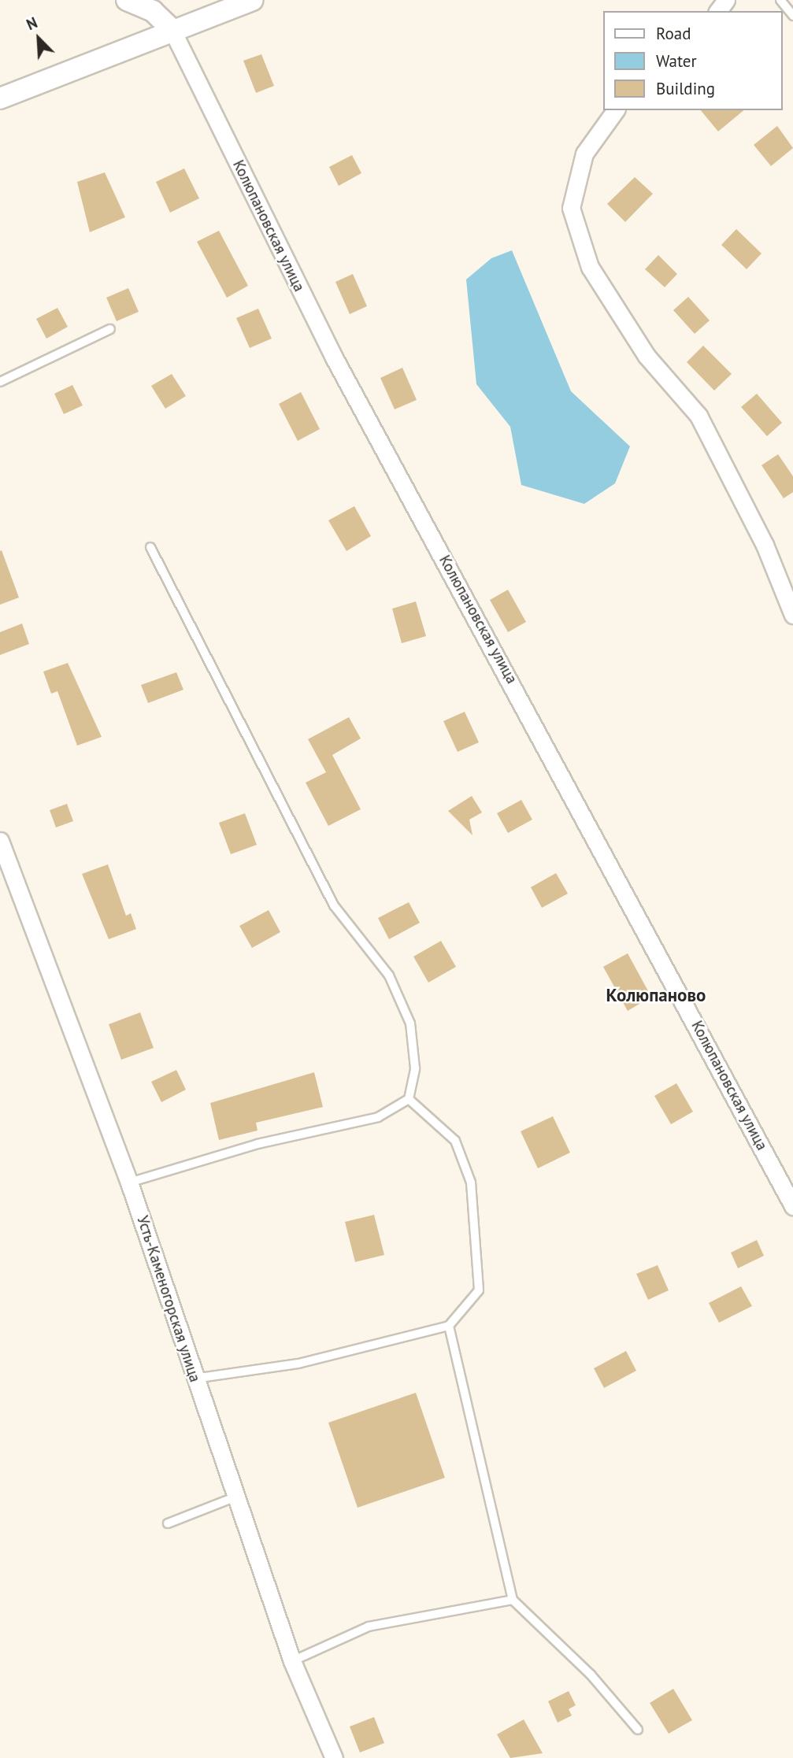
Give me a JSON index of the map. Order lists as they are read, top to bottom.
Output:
{
  "streets": {
    "street": ["Колюпановская улица", "Усть-Каменогорская улица"]
  },
  "districts": ["Колюпаново"],
  "legend": ["Road", "Water", "Building"],
  "north": "top left"
}
